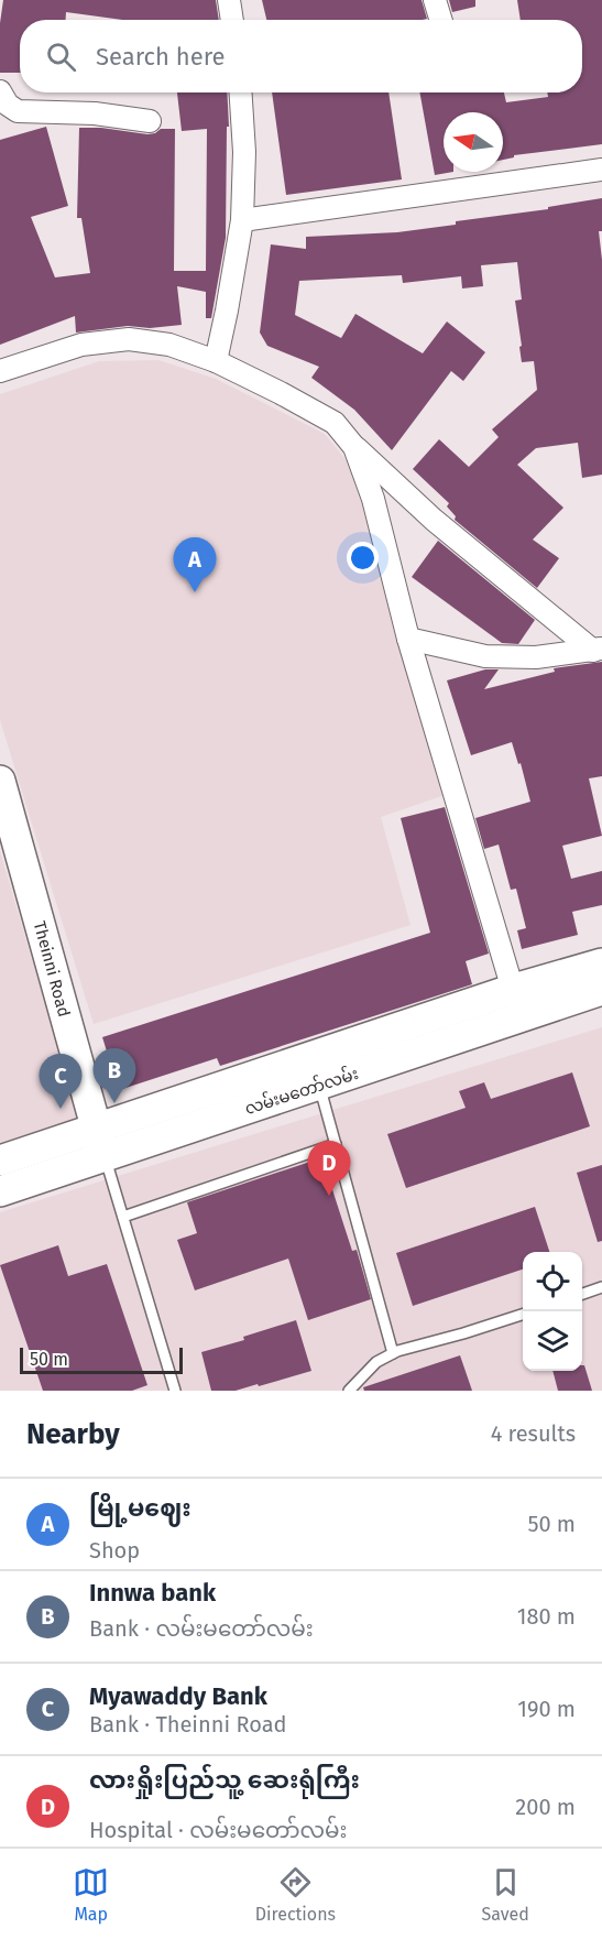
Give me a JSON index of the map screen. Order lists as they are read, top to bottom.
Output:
{
  "streets": {
    "main road": ["Theinni Road", "လမ်းမတော်လမ်း"]
  },
  "crossings": [
    ["Theinni Road", "လမ်းမတော်လမ်း"]
  ],
  "scale_bar": "50 m",
  "north": "left",
  "page": {
    "search": "Search here",
    "pins": [
      "A",
      "B",
      "C",
      "D"
    ],
    "scale": "50 m",
    "heading": ["Nearby", "4 results"],
    "list": [
      {
        "mark": "A",
        "name": "မြို့မဈေး",
        "note": "Shop",
        "value": "50 m"
      },
      {
        "mark": "B",
        "name": "Innwa bank",
        "note": "Bank · လမ်းမတော်လမ်း",
        "value": "180 m"
      },
      {
        "mark": "C",
        "name": "Myawaddy Bank",
        "note": "Bank · Theinni Road",
        "value": "190 m"
      },
      {
        "mark": "D",
        "name": "လားရှိုးပြည်သူ့ ဆေးရုံကြီး",
        "note": "Hospital · လမ်းမတော်လမ်း",
        "value": "200 m"
      }
    ],
    "nav": ["Map", "Directions", "Saved"]
  }
}
